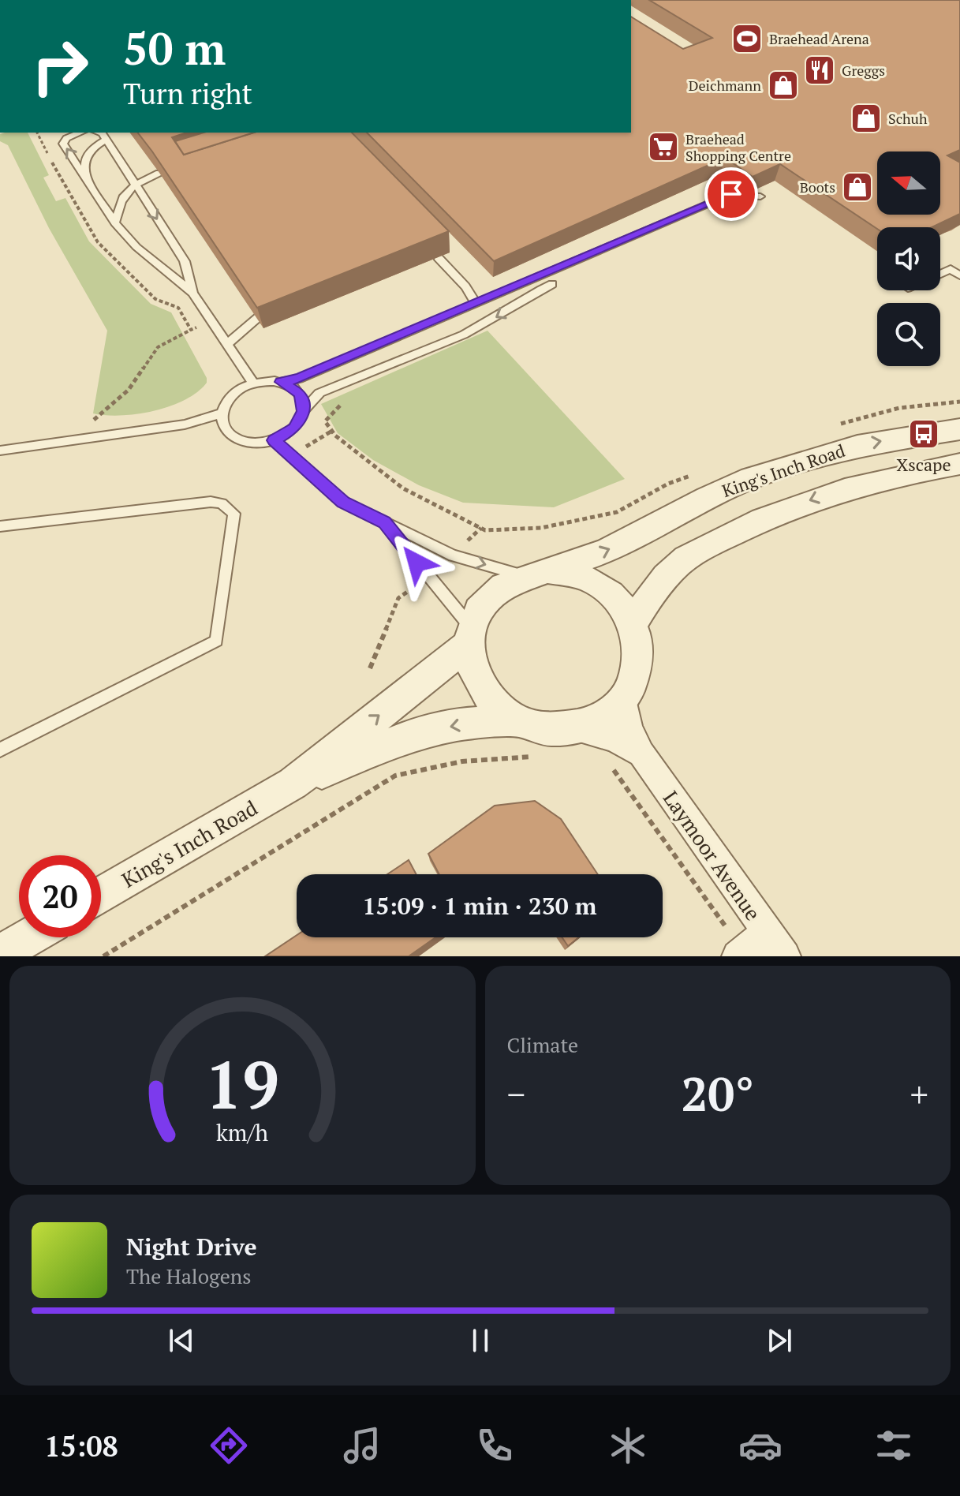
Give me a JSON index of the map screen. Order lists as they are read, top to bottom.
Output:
{
  "streets": {
    "street": ["King's Inch Road", "Laymoor Avenue"]
  },
  "crossings": [
    ["King's Inch Road", "Laymoor Avenue"]
  ],
  "places": {
    "sports": ["Braehead Arena"],
    "restaurant": ["Greggs"],
    "shop": ["Deichmann", "Schuh", "Boots"],
    "supermarket": ["Braehead Shopping Centre"],
    "bus stop": ["Xscape"]
  },
  "north": "left",
  "page": {
    "turn": ["50 m", "Turn right"],
    "limit": "20",
    "trip": "15:09 · 1 min · 230 m",
    "tile": "Climate",
    "heat": ["−", "20°", "+"],
    "song": ["Night Drive", "The Halogens"],
    "tabs": "15:08",
    "gauge": ["19", "km/h"]
  }
}
